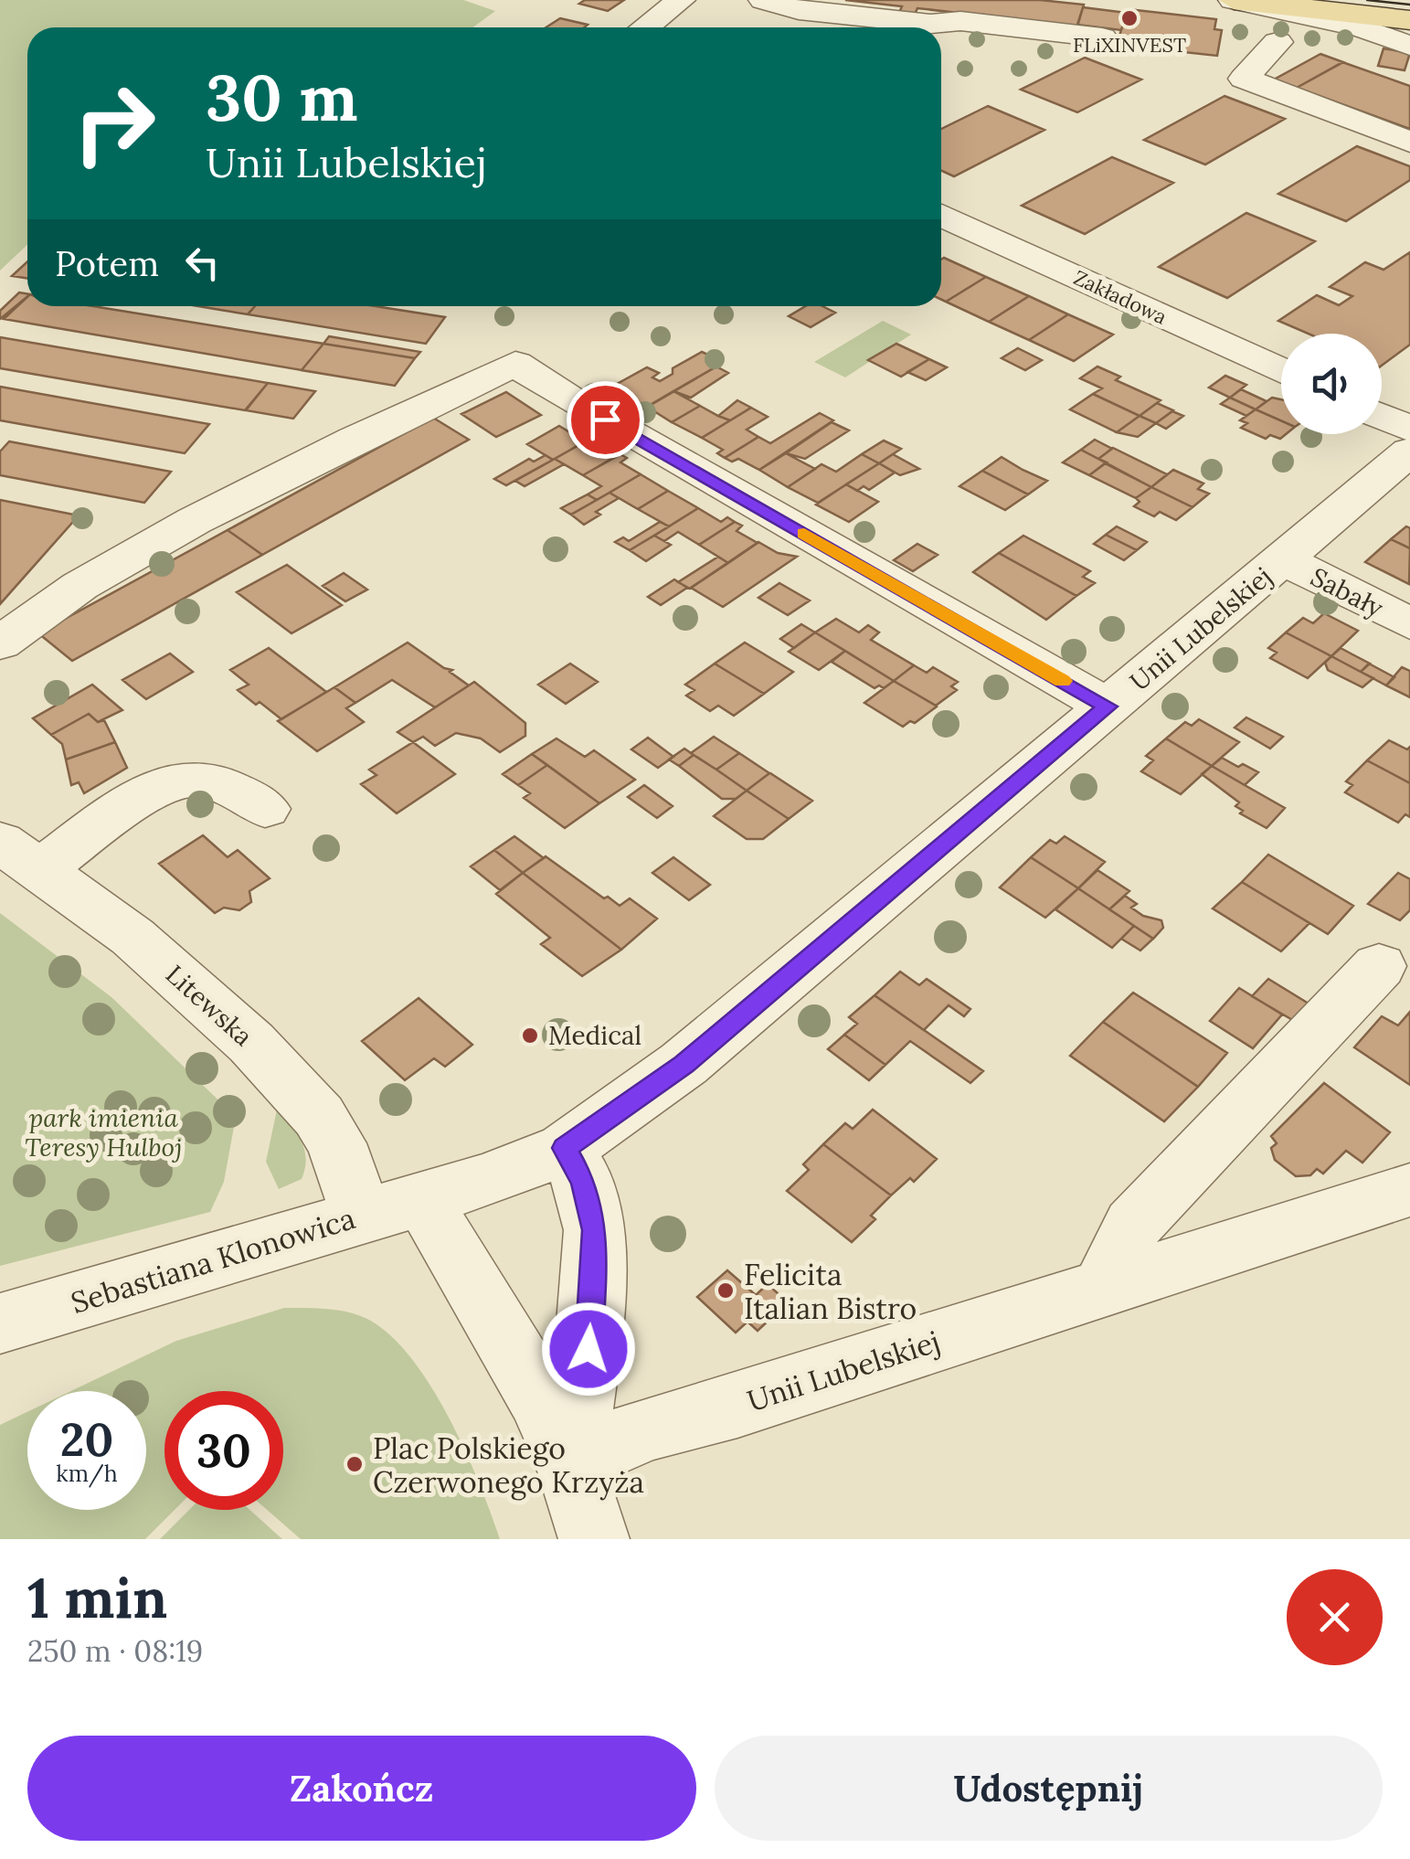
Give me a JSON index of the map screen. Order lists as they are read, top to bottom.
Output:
{
  "streets": {
    "street": [
      "Zakładowa",
      "Sabały",
      "Unii Lubelskiej",
      "Litewska",
      "Sebastiana Klonowica"
    ]
  },
  "crossings": [
    ["Sabały", "Unii Lubelskiej"],
    ["Unii Lubelskiej", "Sebastiana Klonowica"],
    ["Litewska", "Sebastiana Klonowica"]
  ],
  "parks": ["park imienia Teresy Hulboj"],
  "places": [
    "FLiXINVEST",
    "Medical",
    "Felicita Italian Bistro",
    "Plac Polskiego Czerwonego Krzyża"
  ],
  "page": {
    "turn": ["30 m", "Unii Lubelskiej"],
    "then": "Potem",
    "speed": "20 km/h",
    "limit": "30",
    "heading": ["1 min", "250 m · 08:19"],
    "buttons": ["Zakończ", "Udostępnij"]
  }
}
